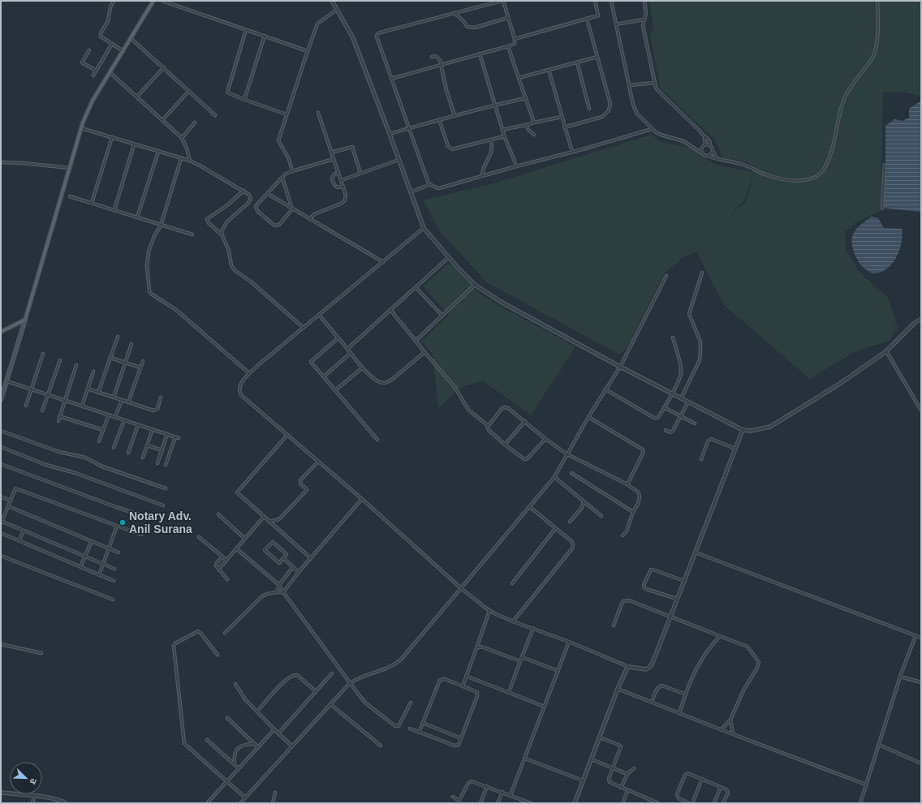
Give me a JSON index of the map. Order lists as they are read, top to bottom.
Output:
{
  "places": ["Notary Adv. Anil Surana"],
  "north": "bottom right"
}
